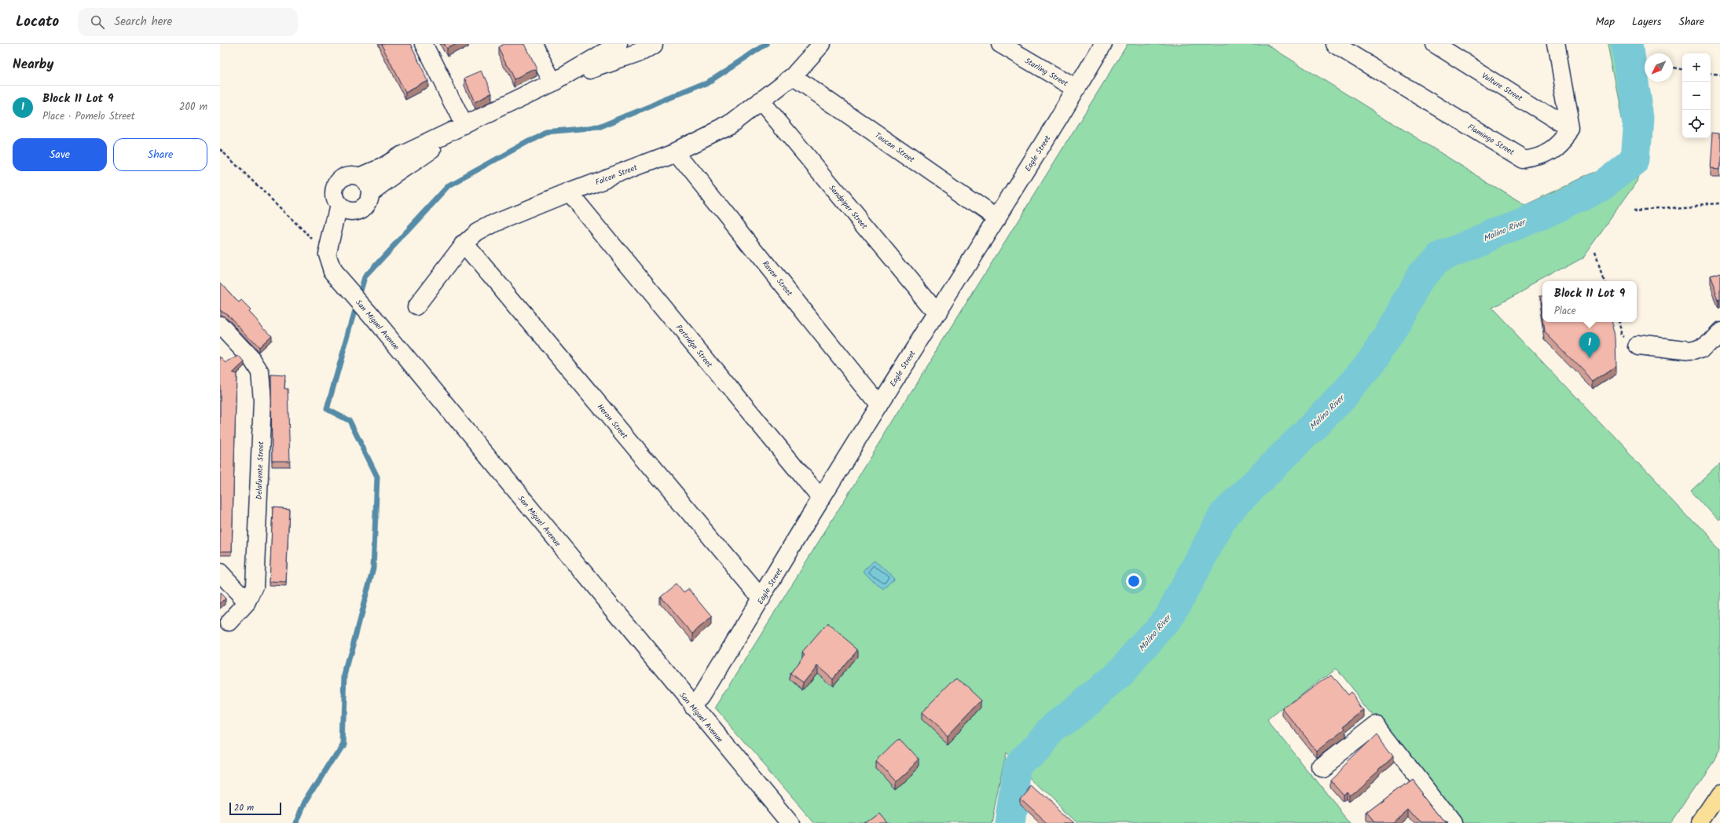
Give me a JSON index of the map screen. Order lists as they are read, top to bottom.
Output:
{
  "streets": {
    "street": [
      "Starling Street",
      "Vulture Street",
      "Flamingo Street",
      "Toucan Street",
      "Eagle Street",
      "Falcon Street",
      "Sandpiper Street",
      "Raven Street",
      "San Miguel Avenue",
      "Partridge Street",
      "Heron Street",
      "Delafuente Street"
    ]
  },
  "crossings": [
    ["Starling Street", "Eagle Street"],
    ["Vulture Street", "Flamingo Street"],
    ["Toucan Street", "Eagle Street"],
    ["Toucan Street", "Falcon Street"],
    ["Eagle Street", "Sandpiper Street"],
    ["Eagle Street", "Raven Street"],
    ["Eagle Street", "San Miguel Avenue"],
    ["Eagle Street", "Partridge Street"],
    ["Eagle Street", "Heron Street"],
    ["Falcon Street", "Sandpiper Street"],
    ["Falcon Street", "Raven Street"],
    ["Falcon Street", "Partridge Street"],
    ["Falcon Street", "Heron Street"]
  ],
  "water": ["Molino River"],
  "scale_bar": "20 m",
  "north": "bottom left",
  "page": {
    "header": "Locato",
    "search": "Search here",
    "nav": ["Map", "Layers", "Share"],
    "heading": "Nearby",
    "map_buttons": ["+", "−"],
    "list": [
      {
        "mark": "1",
        "name": "Block 11 Lot 9",
        "note": "Place · Pomelo Street",
        "value": "200 m"
      }
    ],
    "buttons": ["Save", "Share"],
    "popup": ["Block 11 Lot 9", "Place"],
    "pins": "1",
    "scale": "20 m"
  }
}
